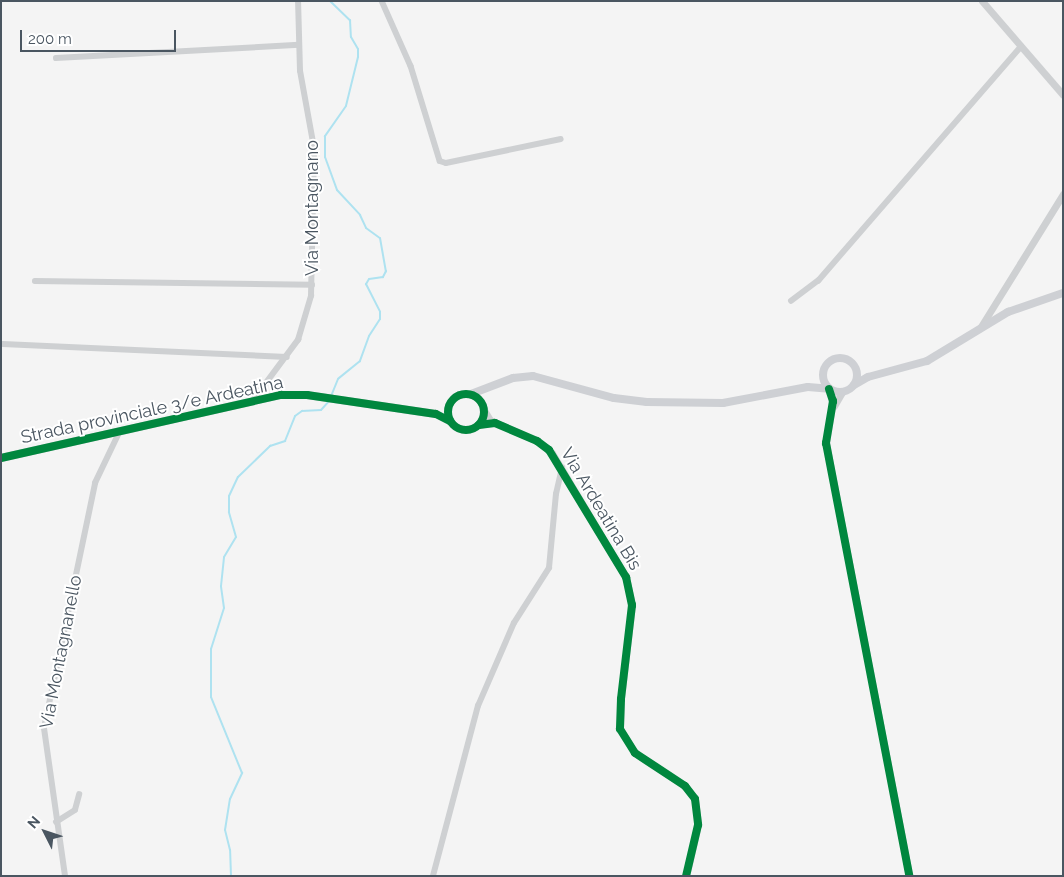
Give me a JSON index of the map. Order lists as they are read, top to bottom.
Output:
{
  "streets": {
    "main road": ["Strada provinciale 3/e Ardeatina"],
    "street": ["Via Montagnano", "Via Ardeatina Bis", "Via Montagnanello"]
  },
  "crossings": [
    ["Via Montagnano", "Strada provinciale 3/e Ardeatina"],
    ["Strada provinciale 3/e Ardeatina", "Via Ardeatina Bis"],
    ["Strada provinciale 3/e Ardeatina", "Via Montagnanello"]
  ],
  "scale_bar": "200 m",
  "north": "top left"
}
